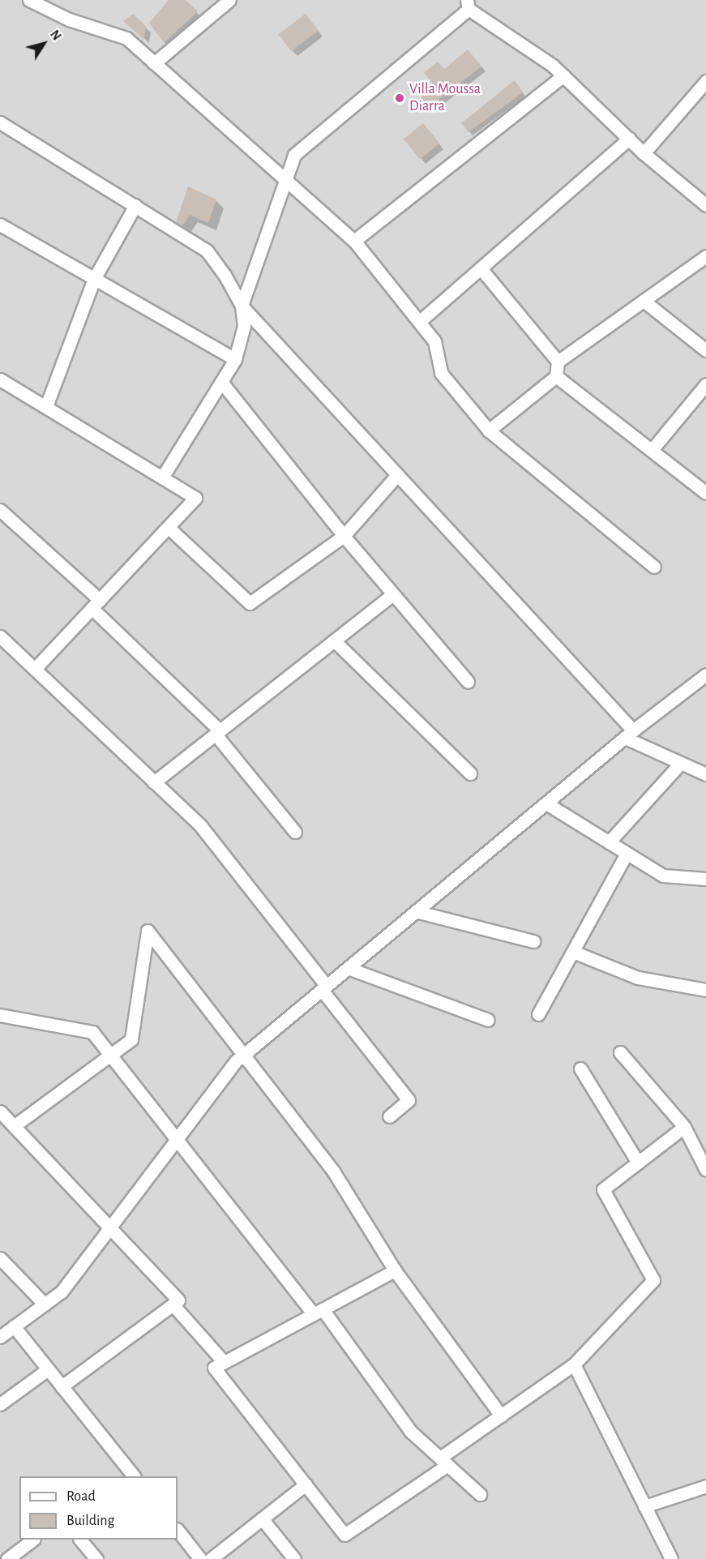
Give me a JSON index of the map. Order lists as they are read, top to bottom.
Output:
{
  "places": ["Villa Moussa Diarra"],
  "legend": ["Road", "Building"],
  "north": "top right"
}
